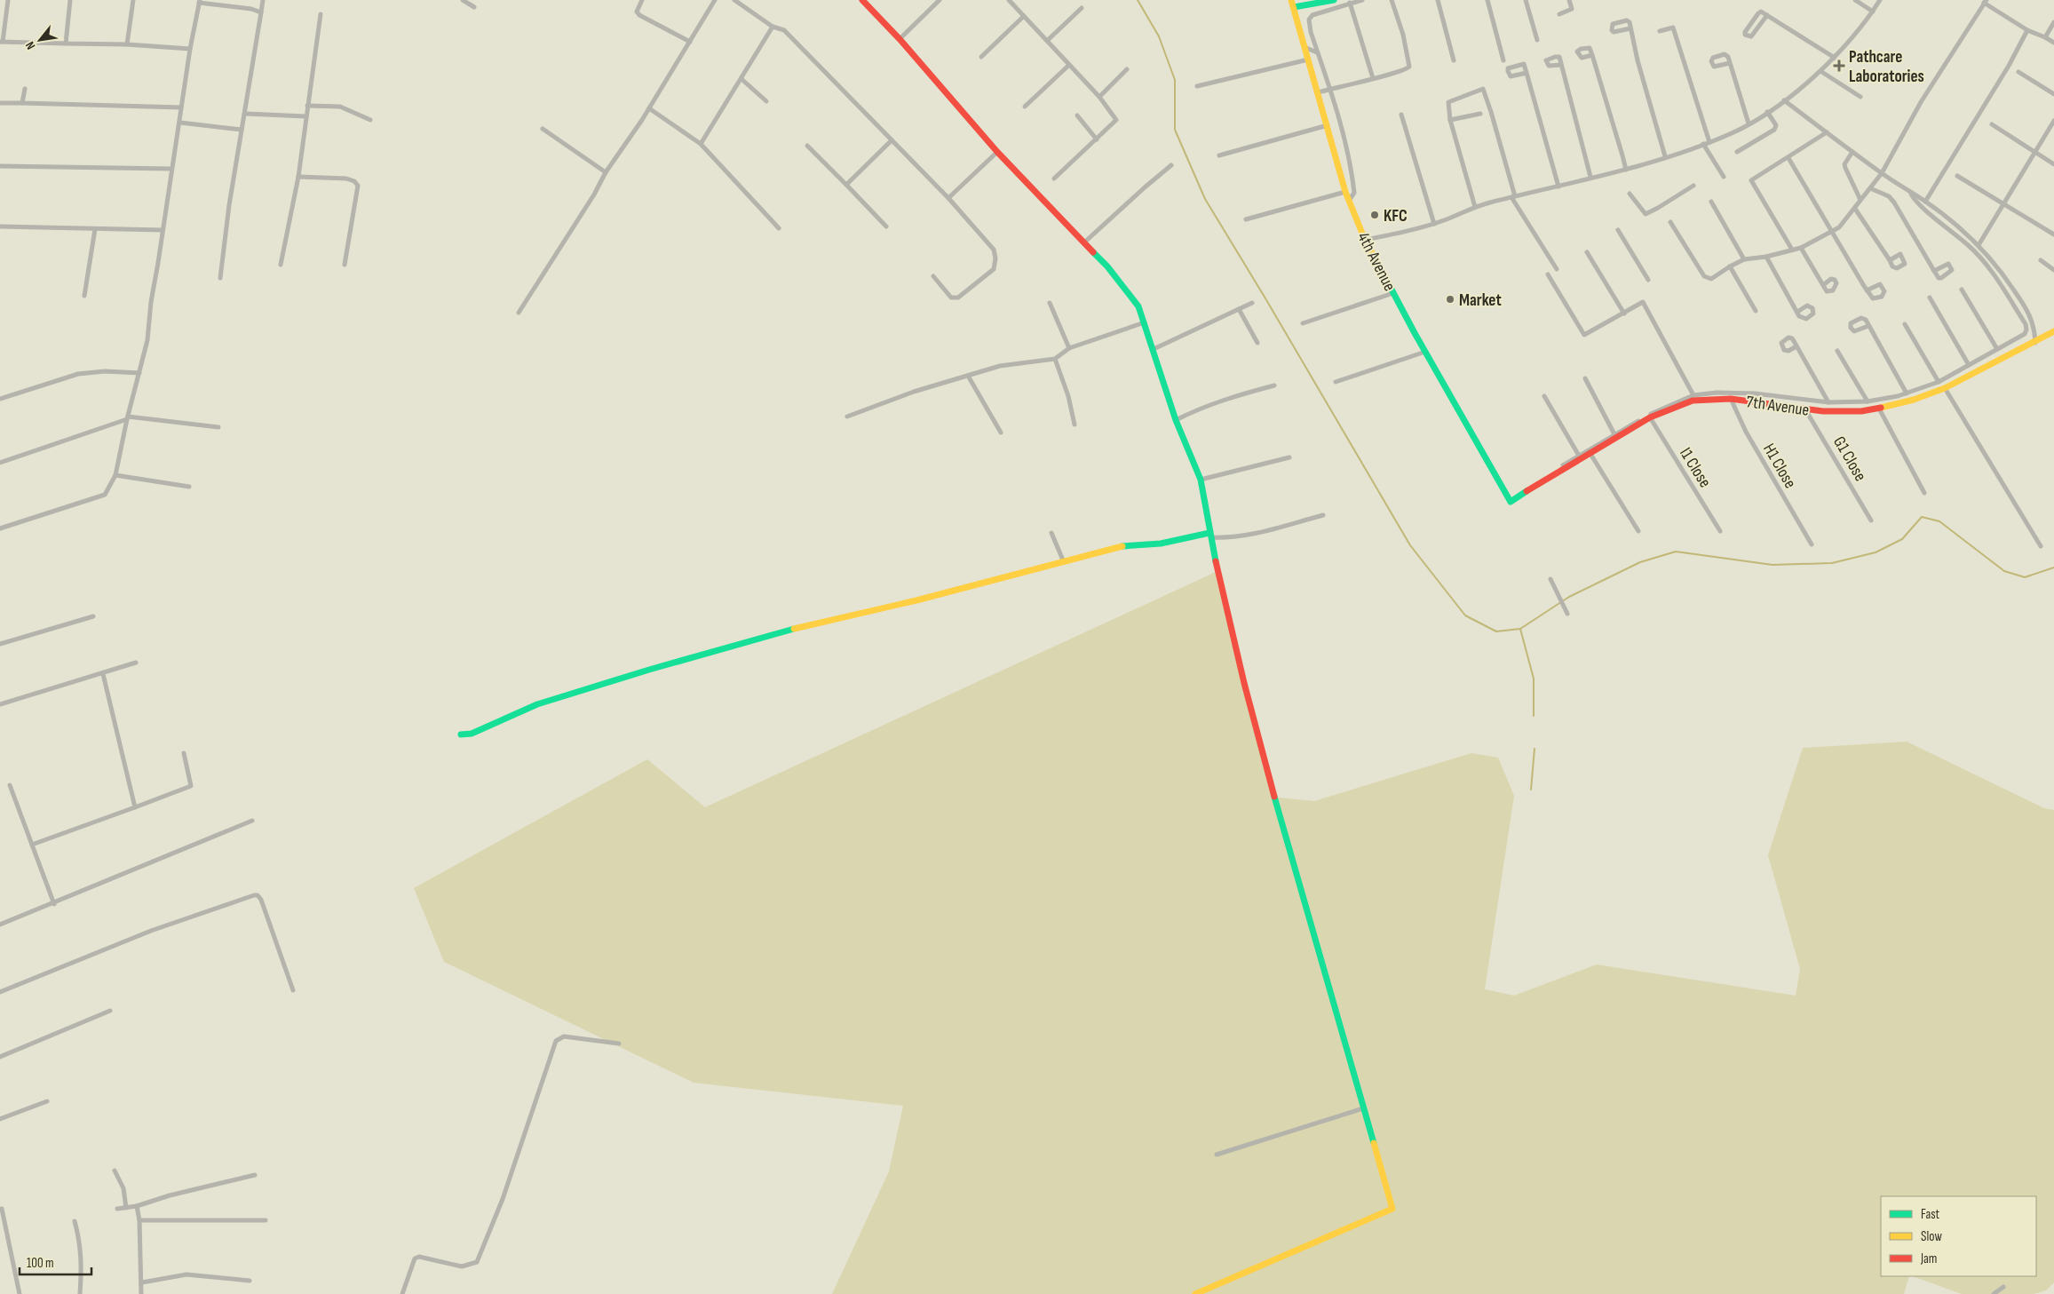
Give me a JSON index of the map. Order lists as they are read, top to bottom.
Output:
{
  "streets": {
    "street": [
      "4th Avenue",
      "7th Avenue",
      "G1 Close",
      "H1 Close",
      "I1 Close"
    ]
  },
  "crossings": [
    ["4th Avenue", "7th Avenue"],
    ["7th Avenue", "G1 Close"],
    ["7th Avenue", "H1 Close"],
    ["7th Avenue", "I1 Close"]
  ],
  "places": {
    "health": ["Pathcare Laboratories"],
    "other": ["KFC", "Market"]
  },
  "legend": ["Fast", "Slow", "Jam"],
  "scale_bar": "100 m",
  "north": "bottom left"
}
